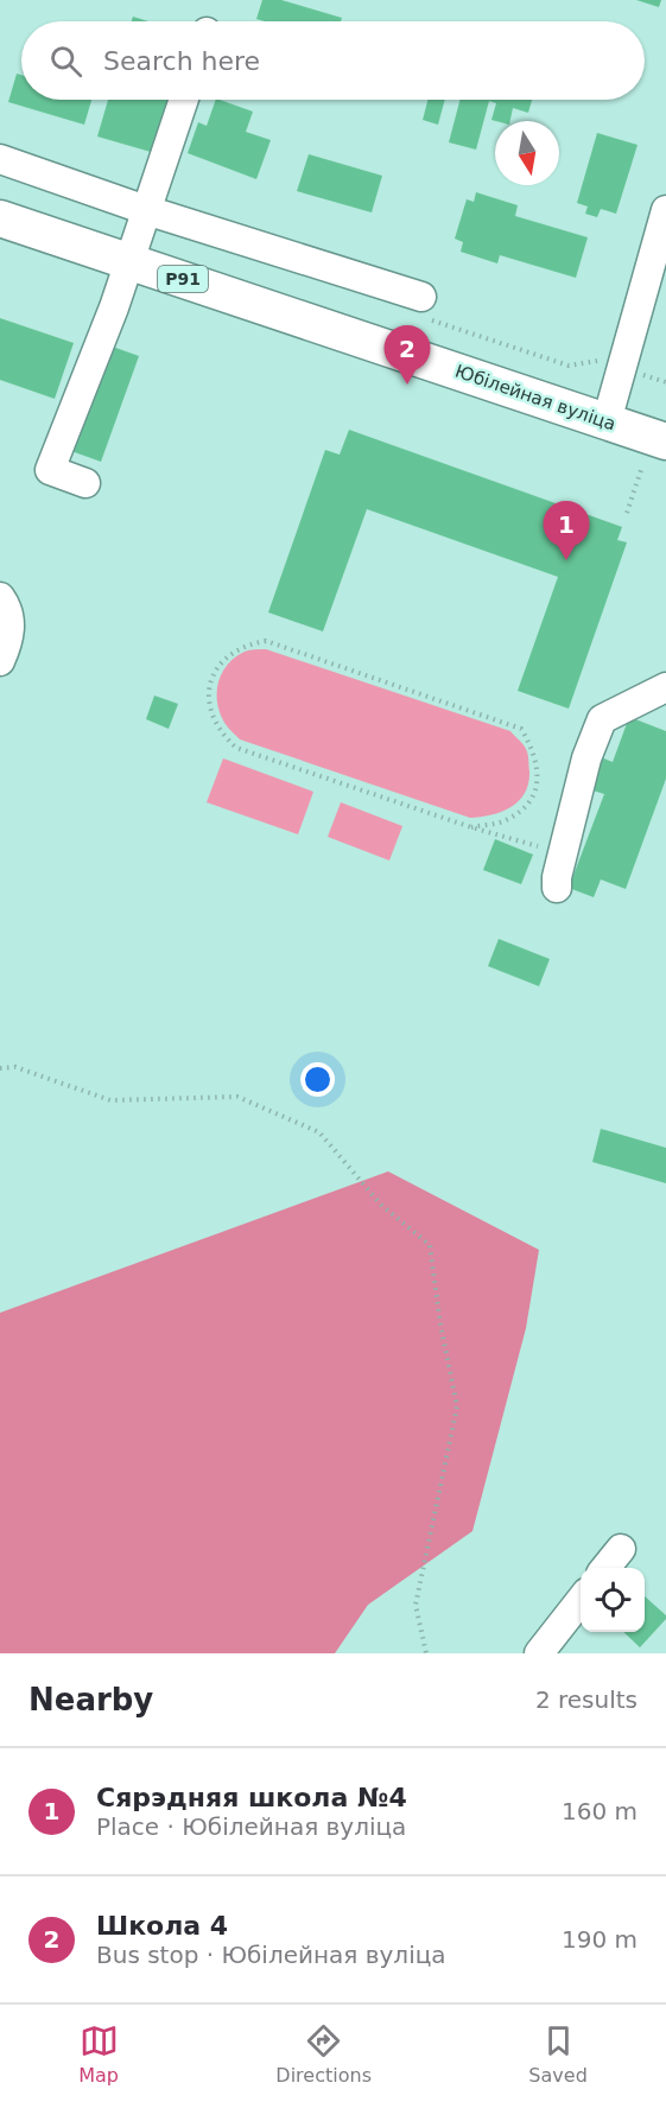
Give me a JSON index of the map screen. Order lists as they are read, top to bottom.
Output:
{
  "streets": {
    "main road": ["Р91", "Юбілейная вуліца"]
  },
  "north": "bottom",
  "page": {
    "search": "Search here",
    "pins": ["2", "1"],
    "heading": ["Nearby", "2 results"],
    "list": [
      {
        "mark": "1",
        "name": "Сярэдняя школа №4",
        "note": "Place · Юбілейная вуліца",
        "value": "160 m"
      },
      {
        "mark": "2",
        "name": "Школа 4",
        "note": "Bus stop · Юбілейная вуліца",
        "value": "190 m"
      }
    ],
    "nav": ["Map", "Directions", "Saved"]
  }
}
